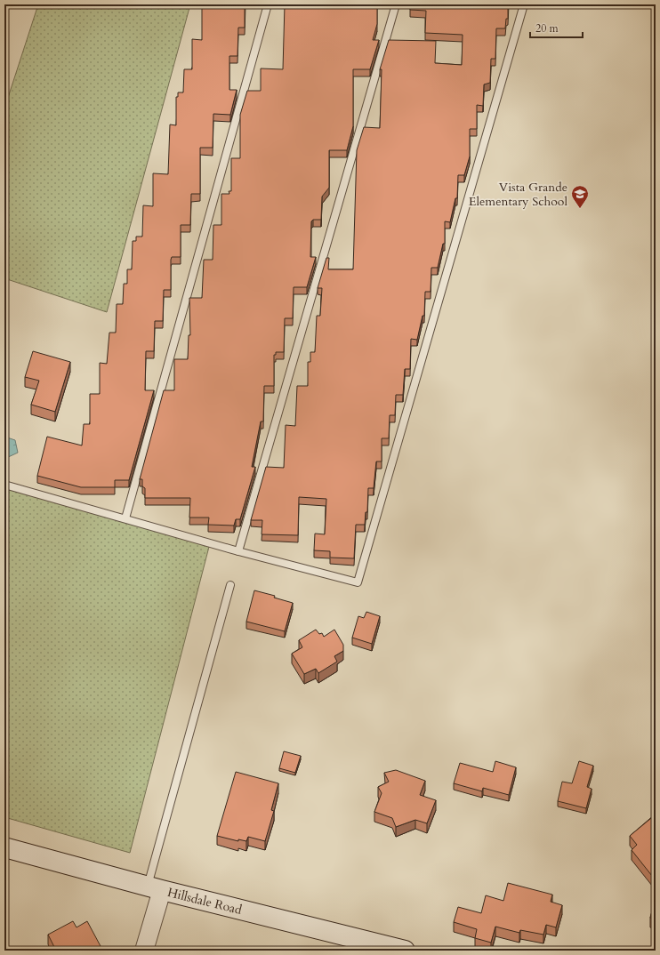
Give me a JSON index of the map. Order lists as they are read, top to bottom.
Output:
{
  "streets": {
    "main road": ["Hillsdale Road"]
  },
  "places": {
    "school or university": ["Vista Grande Elementary School"]
  },
  "scale_bar": "20 m"
}
